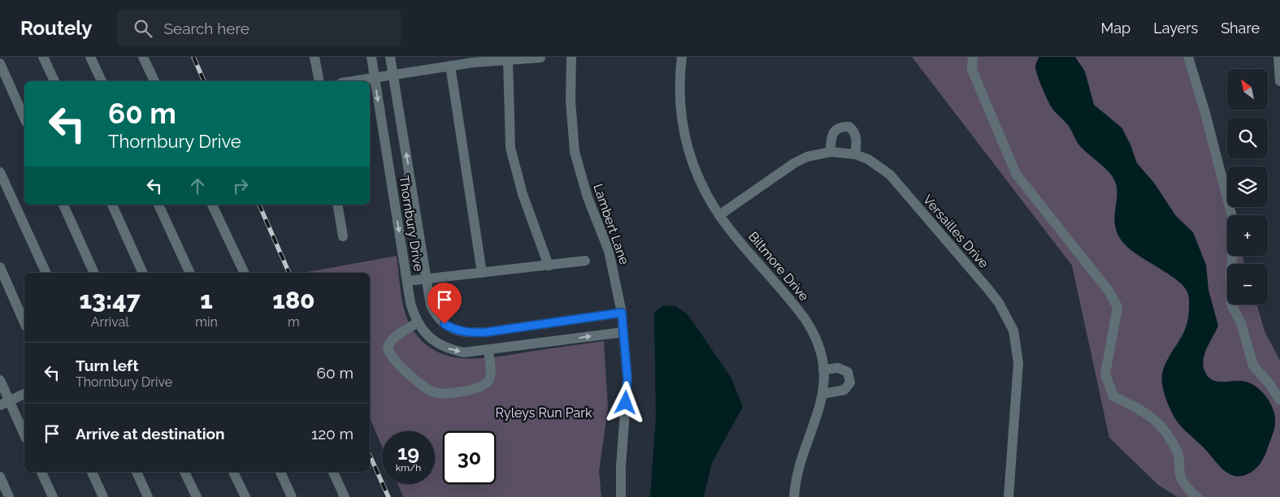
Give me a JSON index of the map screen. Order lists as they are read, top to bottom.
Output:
{
  "streets": {
    "street": [
      "Thornbury Drive",
      "Lambert Lane",
      "Versailles Drive",
      "Biltmore Drive"
    ]
  },
  "crossings": [
    ["Thornbury Drive", "Lambert Lane"],
    ["Versailles Drive", "Biltmore Drive"]
  ],
  "parks": ["Ryleys Run Park"],
  "north": "top left",
  "page": {
    "header": "Routely",
    "search": "Search here",
    "nav": ["Map", "Layers", "Share"],
    "map_buttons": ["+", "−"],
    "turn": ["60 m", "Thornbury Drive"],
    "eta": [
      "13:47",
      "Arrival",
      "1",
      "min",
      "180",
      "m"
    ],
    "list": [
      {
        "name": "Turn left",
        "note": "Thornbury Drive",
        "value": "60 m"
      },
      {
        "name": "Arrive at destination",
        "value": "120 m"
      }
    ],
    "speed": "19 km/h",
    "limit": "30"
  }
}
